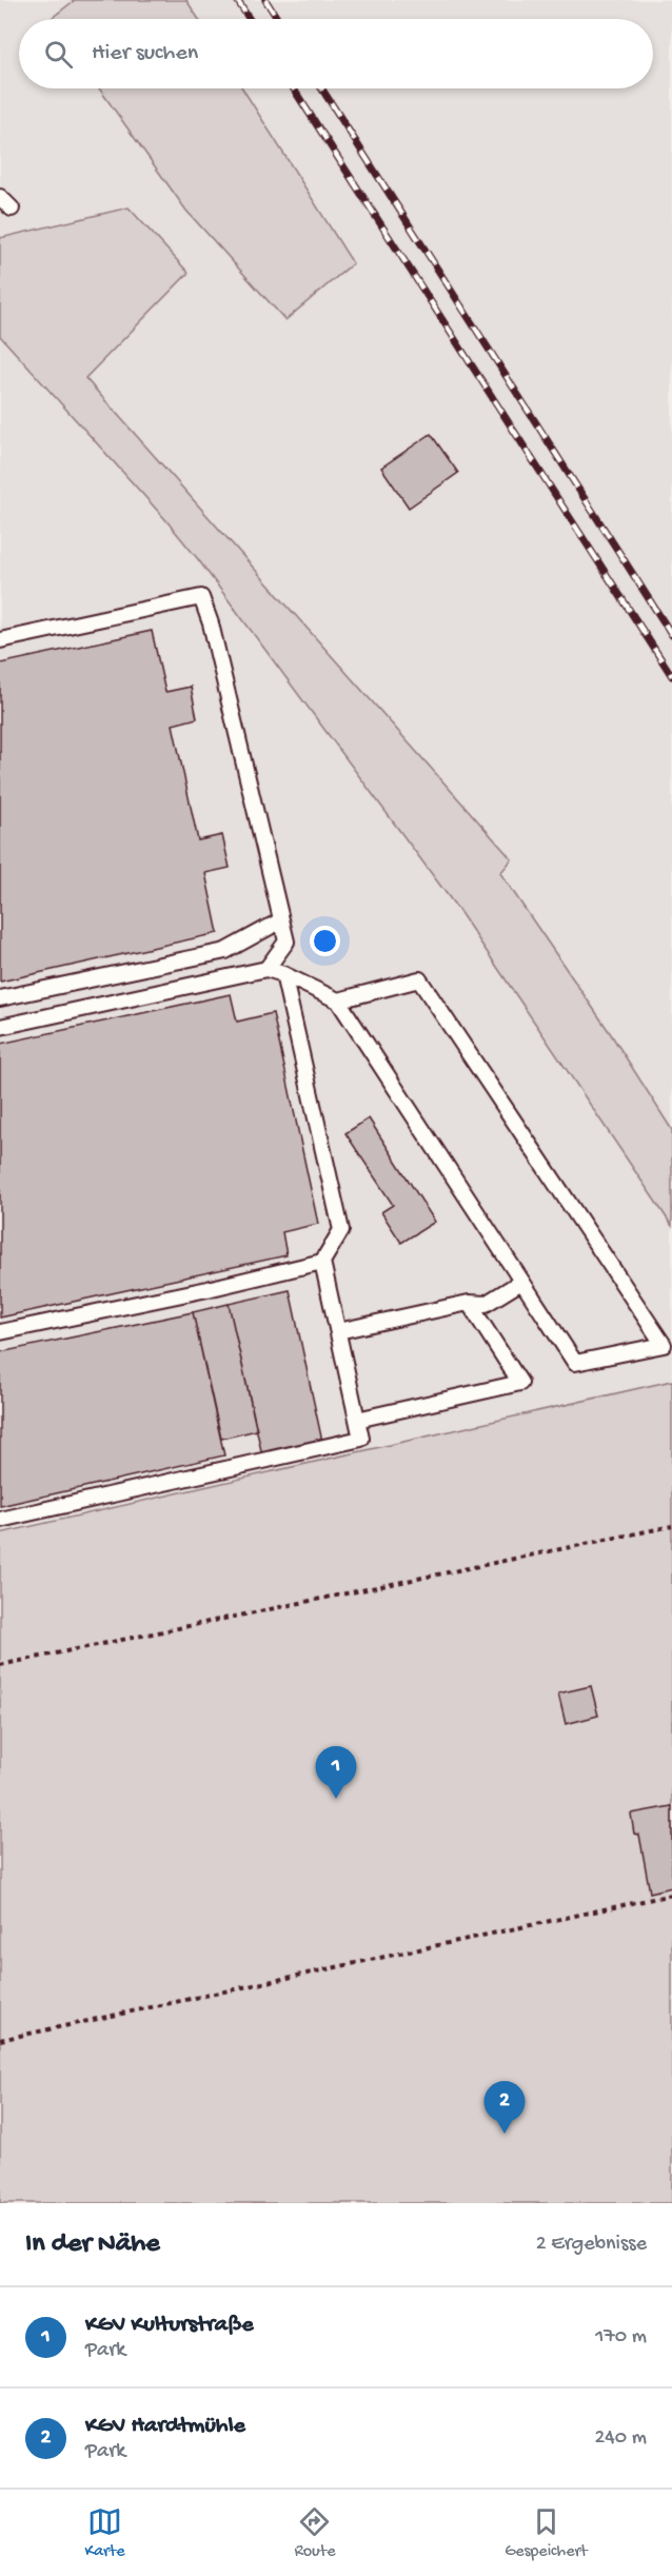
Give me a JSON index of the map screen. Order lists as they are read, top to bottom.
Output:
{
  "page": {
    "search": "Hier suchen",
    "pins": ["1", "2"],
    "heading": ["In der Nähe", "2 Ergebnisse"],
    "list": [
      {
        "mark": "1",
        "name": "KGV Kulturstraße",
        "note": "Park",
        "value": "170 m"
      },
      {
        "mark": "2",
        "name": "KGV Hardtmühle",
        "note": "Park",
        "value": "240 m"
      }
    ],
    "nav": ["Karte", "Route", "Gespeichert"]
  }
}
